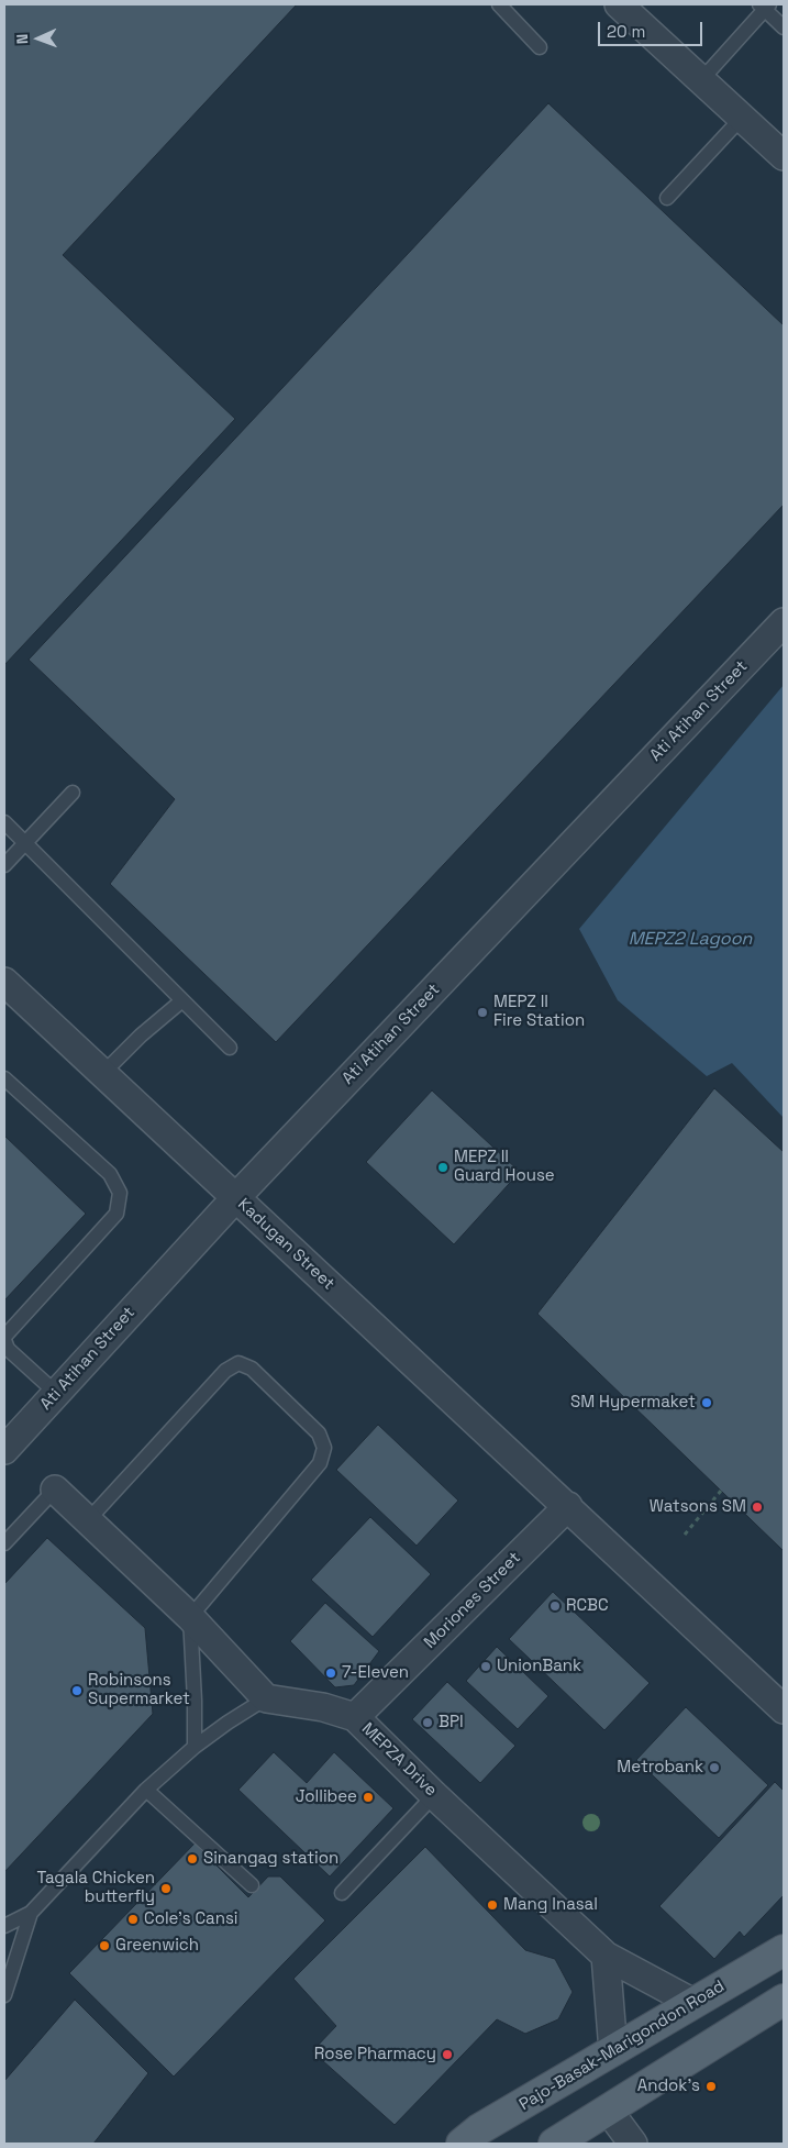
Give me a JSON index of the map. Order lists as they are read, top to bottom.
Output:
{
  "streets": {
    "main road": ["Pajo-Basak-Marigondon Road"],
    "street": [
      "Ati Atihan Street",
      "Kadugan Street",
      "Moriones Street",
      "MEPZA Drive"
    ]
  },
  "crossings": [
    ["Ati Atihan Street", "Kadugan Street"],
    ["Kadugan Street", "Moriones Street"],
    ["Moriones Street", "MEPZA Drive"],
    ["MEPZA Drive", "Pajo-Basak-Marigondon Road"]
  ],
  "water": ["MEPZ2 Lagoon"],
  "places": [
    "MEPZ II Fire Station",
    "MEPZ II Guard House",
    "SM Hypermaket",
    "Watsons SM",
    "RCBC",
    "UnionBank",
    "7-Eleven",
    "Robinsons Supermarket",
    "BPI",
    "Metrobank",
    "Jollibee",
    "Sinangag station",
    "Tagala Chicken butterfly",
    "Mang Inasal",
    "Cole's Cansi",
    "Greenwich",
    "Rose Pharmacy",
    "Andok's"
  ],
  "scale_bar": "20 m",
  "north": "left"
}
